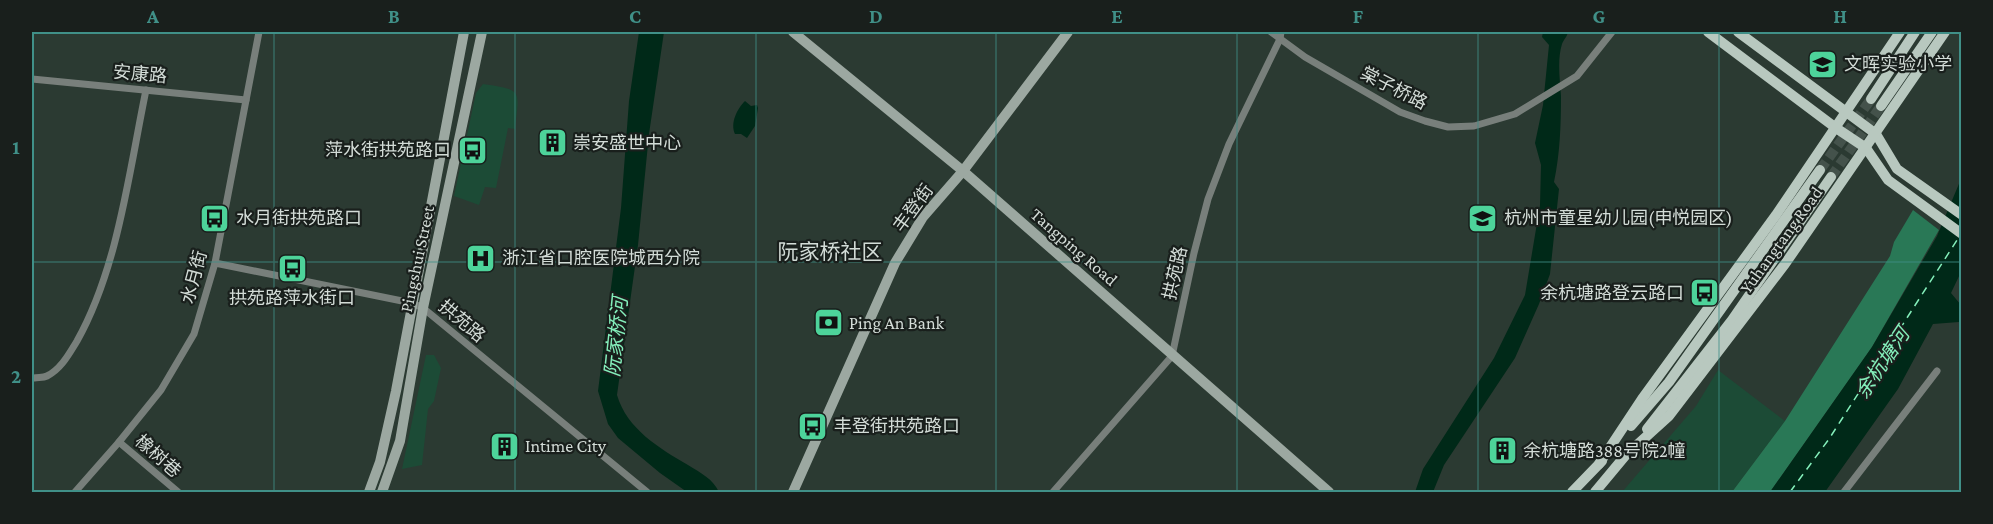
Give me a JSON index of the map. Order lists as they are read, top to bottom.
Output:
{
  "streets": {
    "main road": ["Yuhangtang Road"],
    "street": [
      "安康路",
      "棠子桥路",
      "丰登街",
      "Tangping Road",
      "Pingshui Street",
      "拱苑路",
      "水月街",
      "橡树巷"
    ]
  },
  "crossings": [
    ["安康路", "水月街"],
    ["棠子桥路", "拱苑路"],
    ["丰登街", "Tangping Road"],
    ["Tangping Road", "拱苑路"],
    ["Pingshui Street", "拱苑路"],
    ["拱苑路", "水月街"],
    ["水月街", "橡树巷"]
  ],
  "districts": ["阮家桥社区"],
  "water": ["阮家桥河", "余杭塘河"],
  "places": {
    "school or university": ["文晖实验小学", "杭州市童星幼儿园(申悦园区)"],
    "building": ["崇安盛世中心", "Intime City", "余杭塘路388号院2幢"],
    "bus stop": [
      "萍水街拱苑路口",
      "水月街拱苑路口",
      "拱苑路萍水街口",
      "余杭塘路登云路口",
      "丰登街拱苑路口"
    ],
    "hospital": ["浙江省口腔医院城西分院"],
    "bank": ["Ping An Bank"]
  },
  "grid": {
    "columns": [
      "A",
      "B",
      "C",
      "D",
      "E",
      "F",
      "G",
      "H"
    ],
    "rows": ["1", "2"]
  }
}
